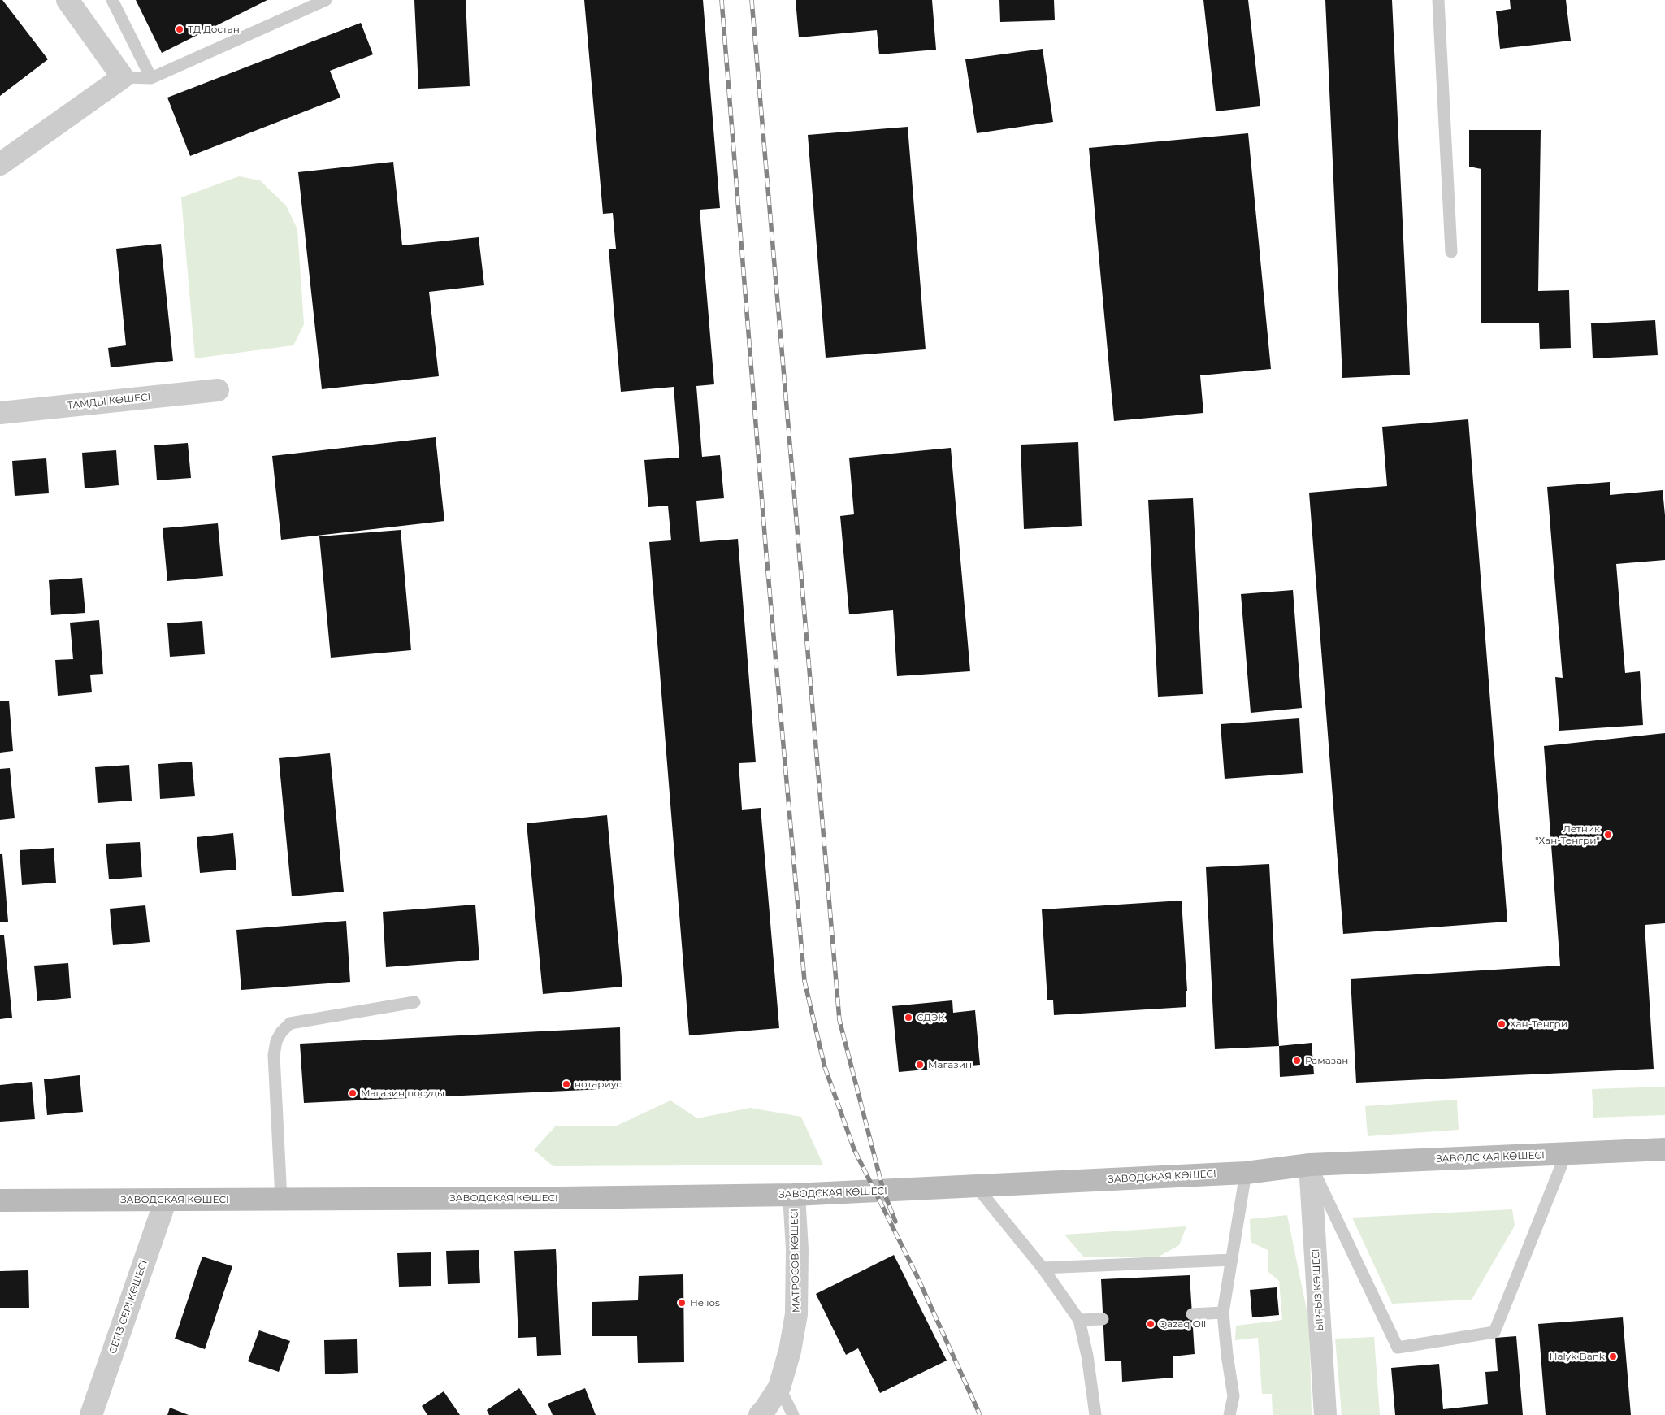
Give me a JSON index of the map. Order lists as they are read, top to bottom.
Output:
{
  "streets": {
    "street": [
      "ТАМДЫ КӨШЕСІ",
      "ЗАВОДСКАЯ КӨШЕСІ",
      "МАТРОСОВ КӨШЕСІ",
      "ЫРҒЫЗ КӨШЕСІ",
      "СЕГІЗ СЕРІ КӨШЕСІ"
    ]
  },
  "crossings": [
    ["ЗАВОДСКАЯ КӨШЕСІ", "МАТРОСОВ КӨШЕСІ"],
    ["ЗАВОДСКАЯ КӨШЕСІ", "ЫРҒЫЗ КӨШЕСІ"],
    ["ЗАВОДСКАЯ КӨШЕСІ", "СЕГІЗ СЕРІ КӨШЕСІ"]
  ],
  "places": [
    "ТД Достан",
    "Летник \"Хан-Тенгри\"",
    "СДЭК",
    "Хан-Тенгри",
    "Рамазан",
    "Магазин",
    "нотариус",
    "Магазин посуды",
    "Helios",
    "Qazaq Oil",
    "Halyk Bank"
  ]
}
